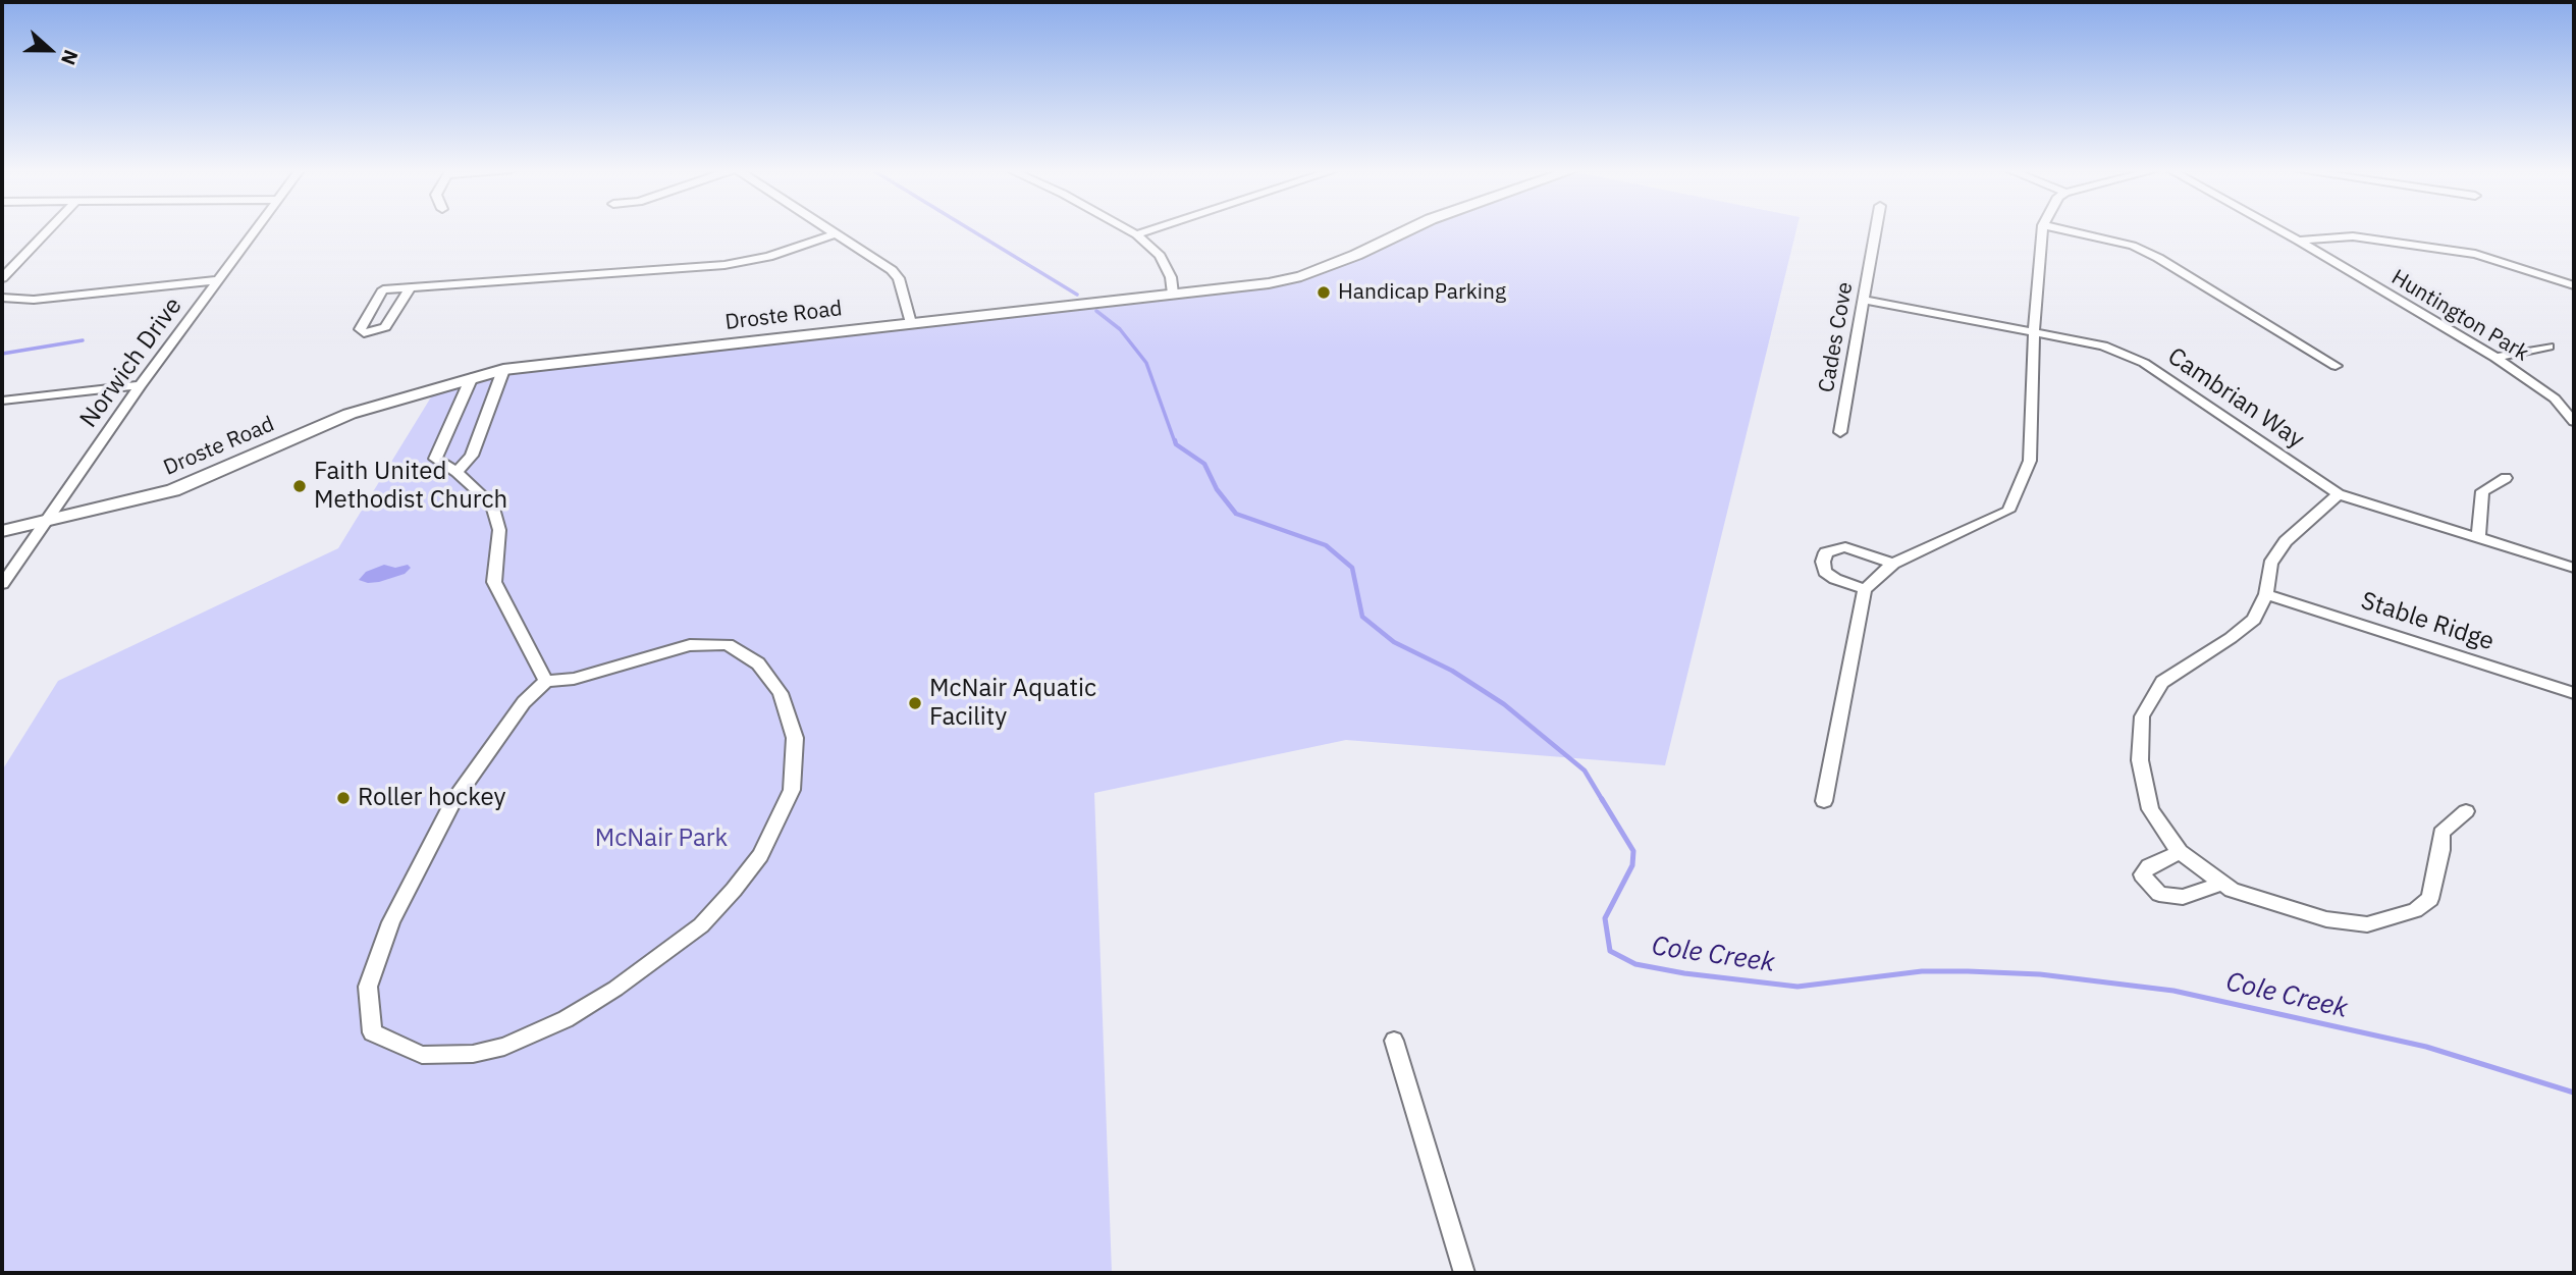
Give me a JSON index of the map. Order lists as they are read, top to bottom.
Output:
{
  "streets": {
    "street": [
      "Droste Road",
      "Huntington Park",
      "Cades Cove",
      "Norwich Drive",
      "Cambrian Way",
      "Stable Ridge"
    ]
  },
  "crossings": [
    ["Droste Road", "Norwich Drive"],
    ["Cades Cove", "Cambrian Way"]
  ],
  "water": ["Cole Creek"],
  "parks": ["McNair Park"],
  "places": [
    "Handicap Parking",
    "Faith United Methodist Church",
    "McNair Aquatic Facility",
    "Roller hockey"
  ],
  "north": "right"
}
